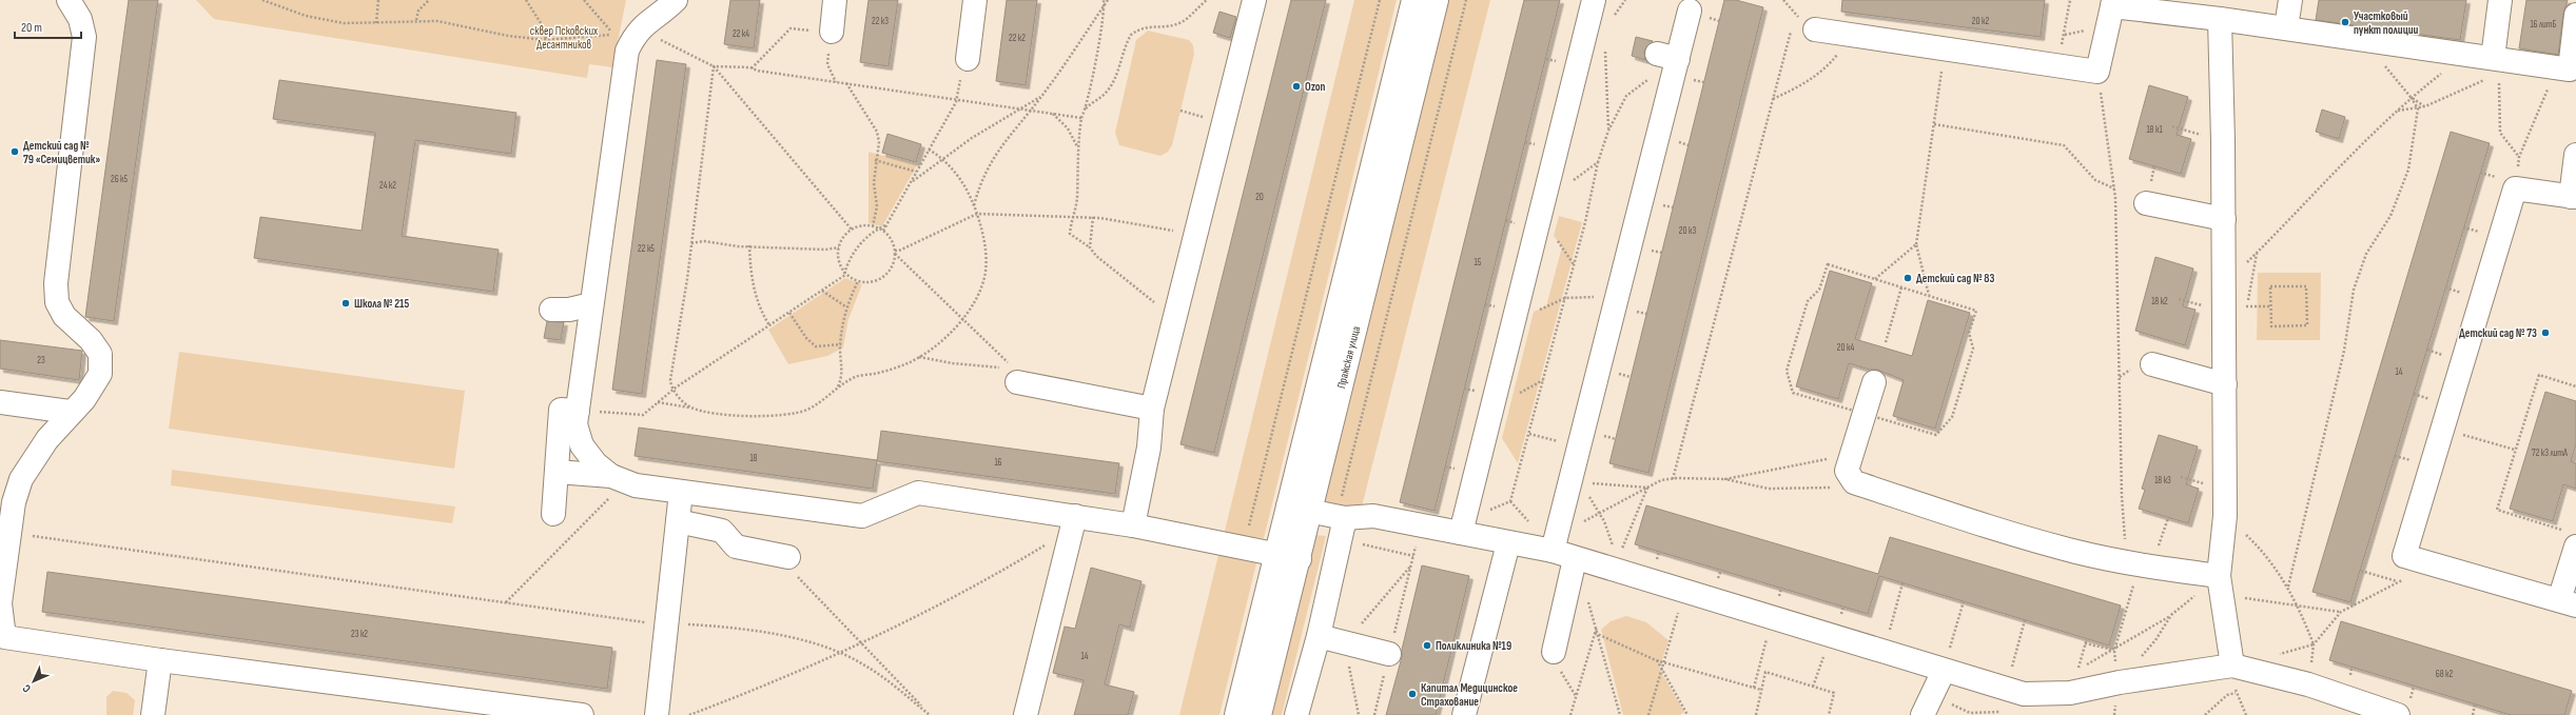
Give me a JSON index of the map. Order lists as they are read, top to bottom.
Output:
{
  "streets": {
    "street": ["Пражская улица"]
  },
  "parks": ["сквер Псковских Десантников"],
  "places": [
    "Участковый пункт полиции",
    "Ozon",
    "Детский сад № 79 «Семицветик»",
    "Детский сад № 83",
    "Школа № 215",
    "Детский сад № 73",
    "Поликлиника №19",
    "Капитал Медицинское Страхование"
  ],
  "house_numbers": [
    "22 к3",
    "20 к2",
    "16 литБ",
    "22 к4",
    "22 к2",
    "18 к1",
    "26 к5",
    "24 к2",
    "20",
    "20 к3",
    "22 к5",
    "15",
    "18 к2",
    "20 к4",
    "23",
    "14",
    "72 к3 литА",
    "18",
    "16",
    "18 к3",
    "23 к2",
    "14",
    "68 к2"
  ],
  "scale_bar": "20 m",
  "north": "bottom left"
}
